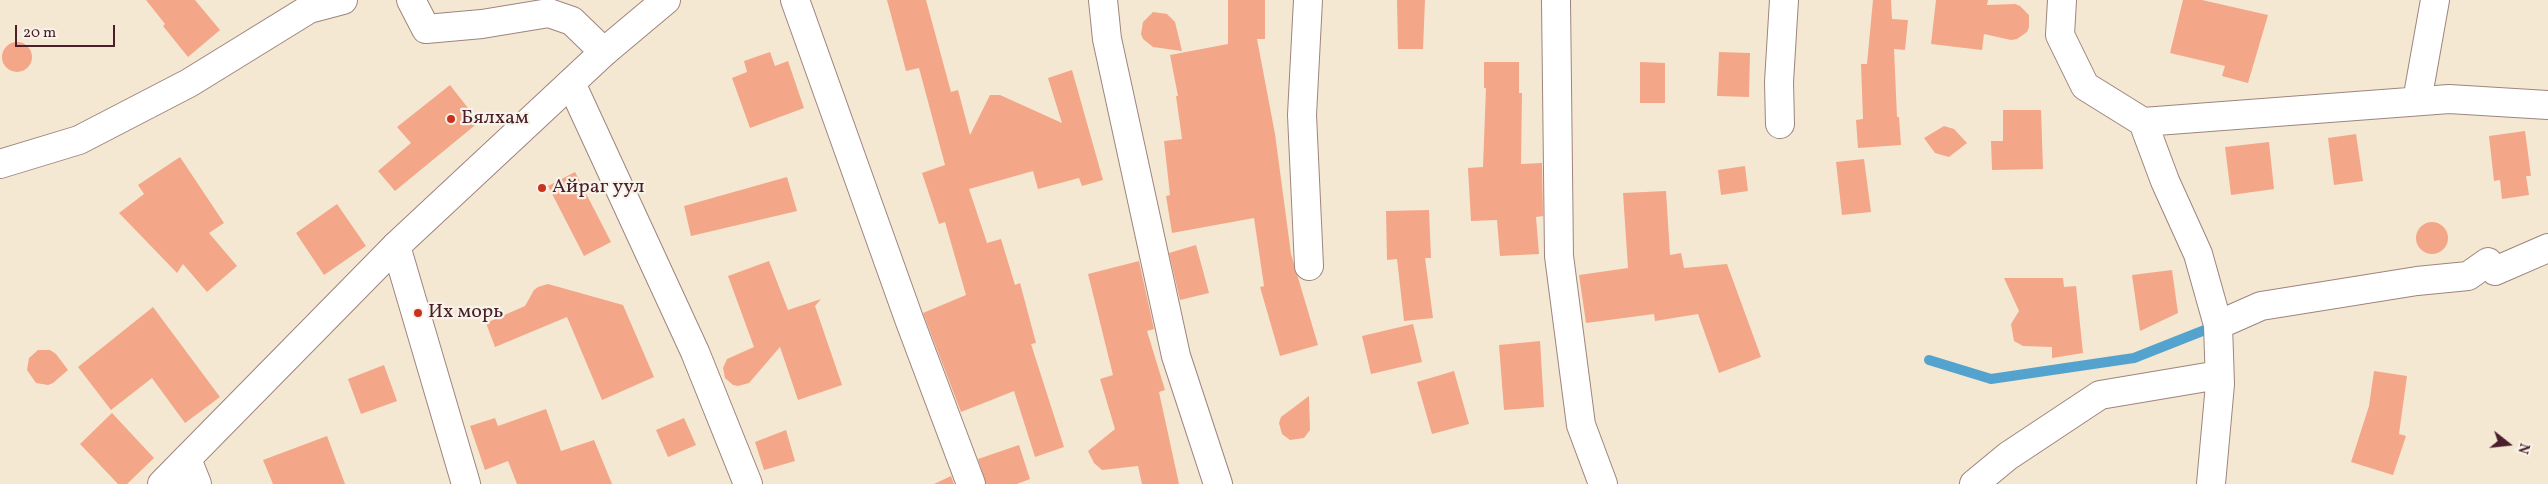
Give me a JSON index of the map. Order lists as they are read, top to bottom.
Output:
{
  "places": ["Бялхам", "Айраг уул", "Их морь"],
  "scale_bar": "20 m",
  "north": "right"
}
